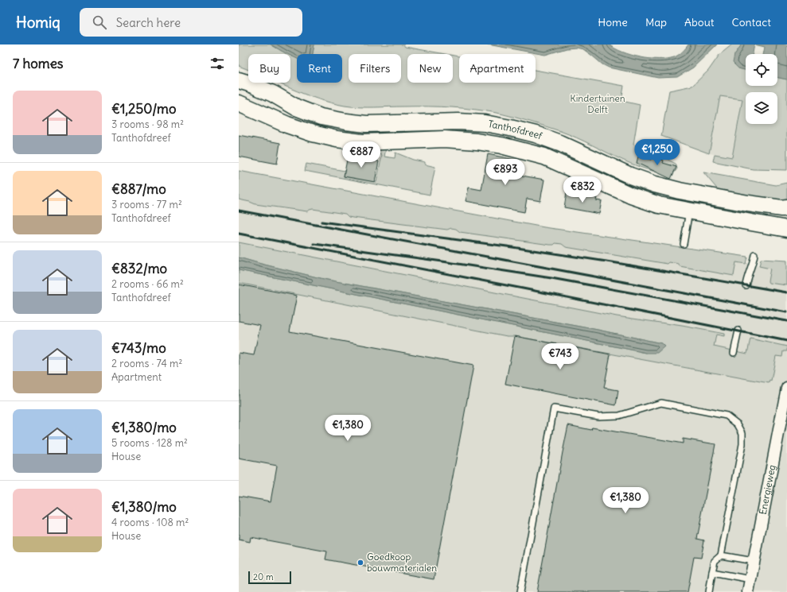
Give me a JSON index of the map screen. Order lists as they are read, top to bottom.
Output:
{
  "streets": {
    "street": ["Tanthofdreef", "Energieweg"]
  },
  "parks": ["Kindertuinen Delft"],
  "places": ["Goedkoop bouwmaterialen"],
  "scale_bar": "20 m",
  "page": {
    "header": "Homiq",
    "search": "Search here",
    "nav": [
      "Home",
      "Map",
      "About",
      "Contact"
    ],
    "heading": "7 homes",
    "chip": [
      "Buy",
      "Rent",
      "Filters",
      "New",
      "Apartment"
    ],
    "list": [
      {
        "name": "€1,250/mo",
        "note": "3 rooms · 98 m² · Tanthofdreef"
      },
      {
        "name": "€887/mo",
        "note": "3 rooms · 77 m² · Tanthofdreef"
      },
      {
        "name": "€832/mo",
        "note": "2 rooms · 66 m² · Tanthofdreef"
      },
      {
        "name": "€743/mo",
        "note": "2 rooms · 74 m² · Apartment"
      },
      {
        "name": "€1,380/mo",
        "note": "5 rooms · 128 m² · House"
      },
      {
        "name": "€1,380/mo",
        "note": "4 rooms · 108 m² · House"
      }
    ],
    "price": [
      "€1,250",
      "€887",
      "€893",
      "€832",
      "€743",
      "€1,380",
      "€1,380"
    ],
    "scale": "20 m"
  }
}
